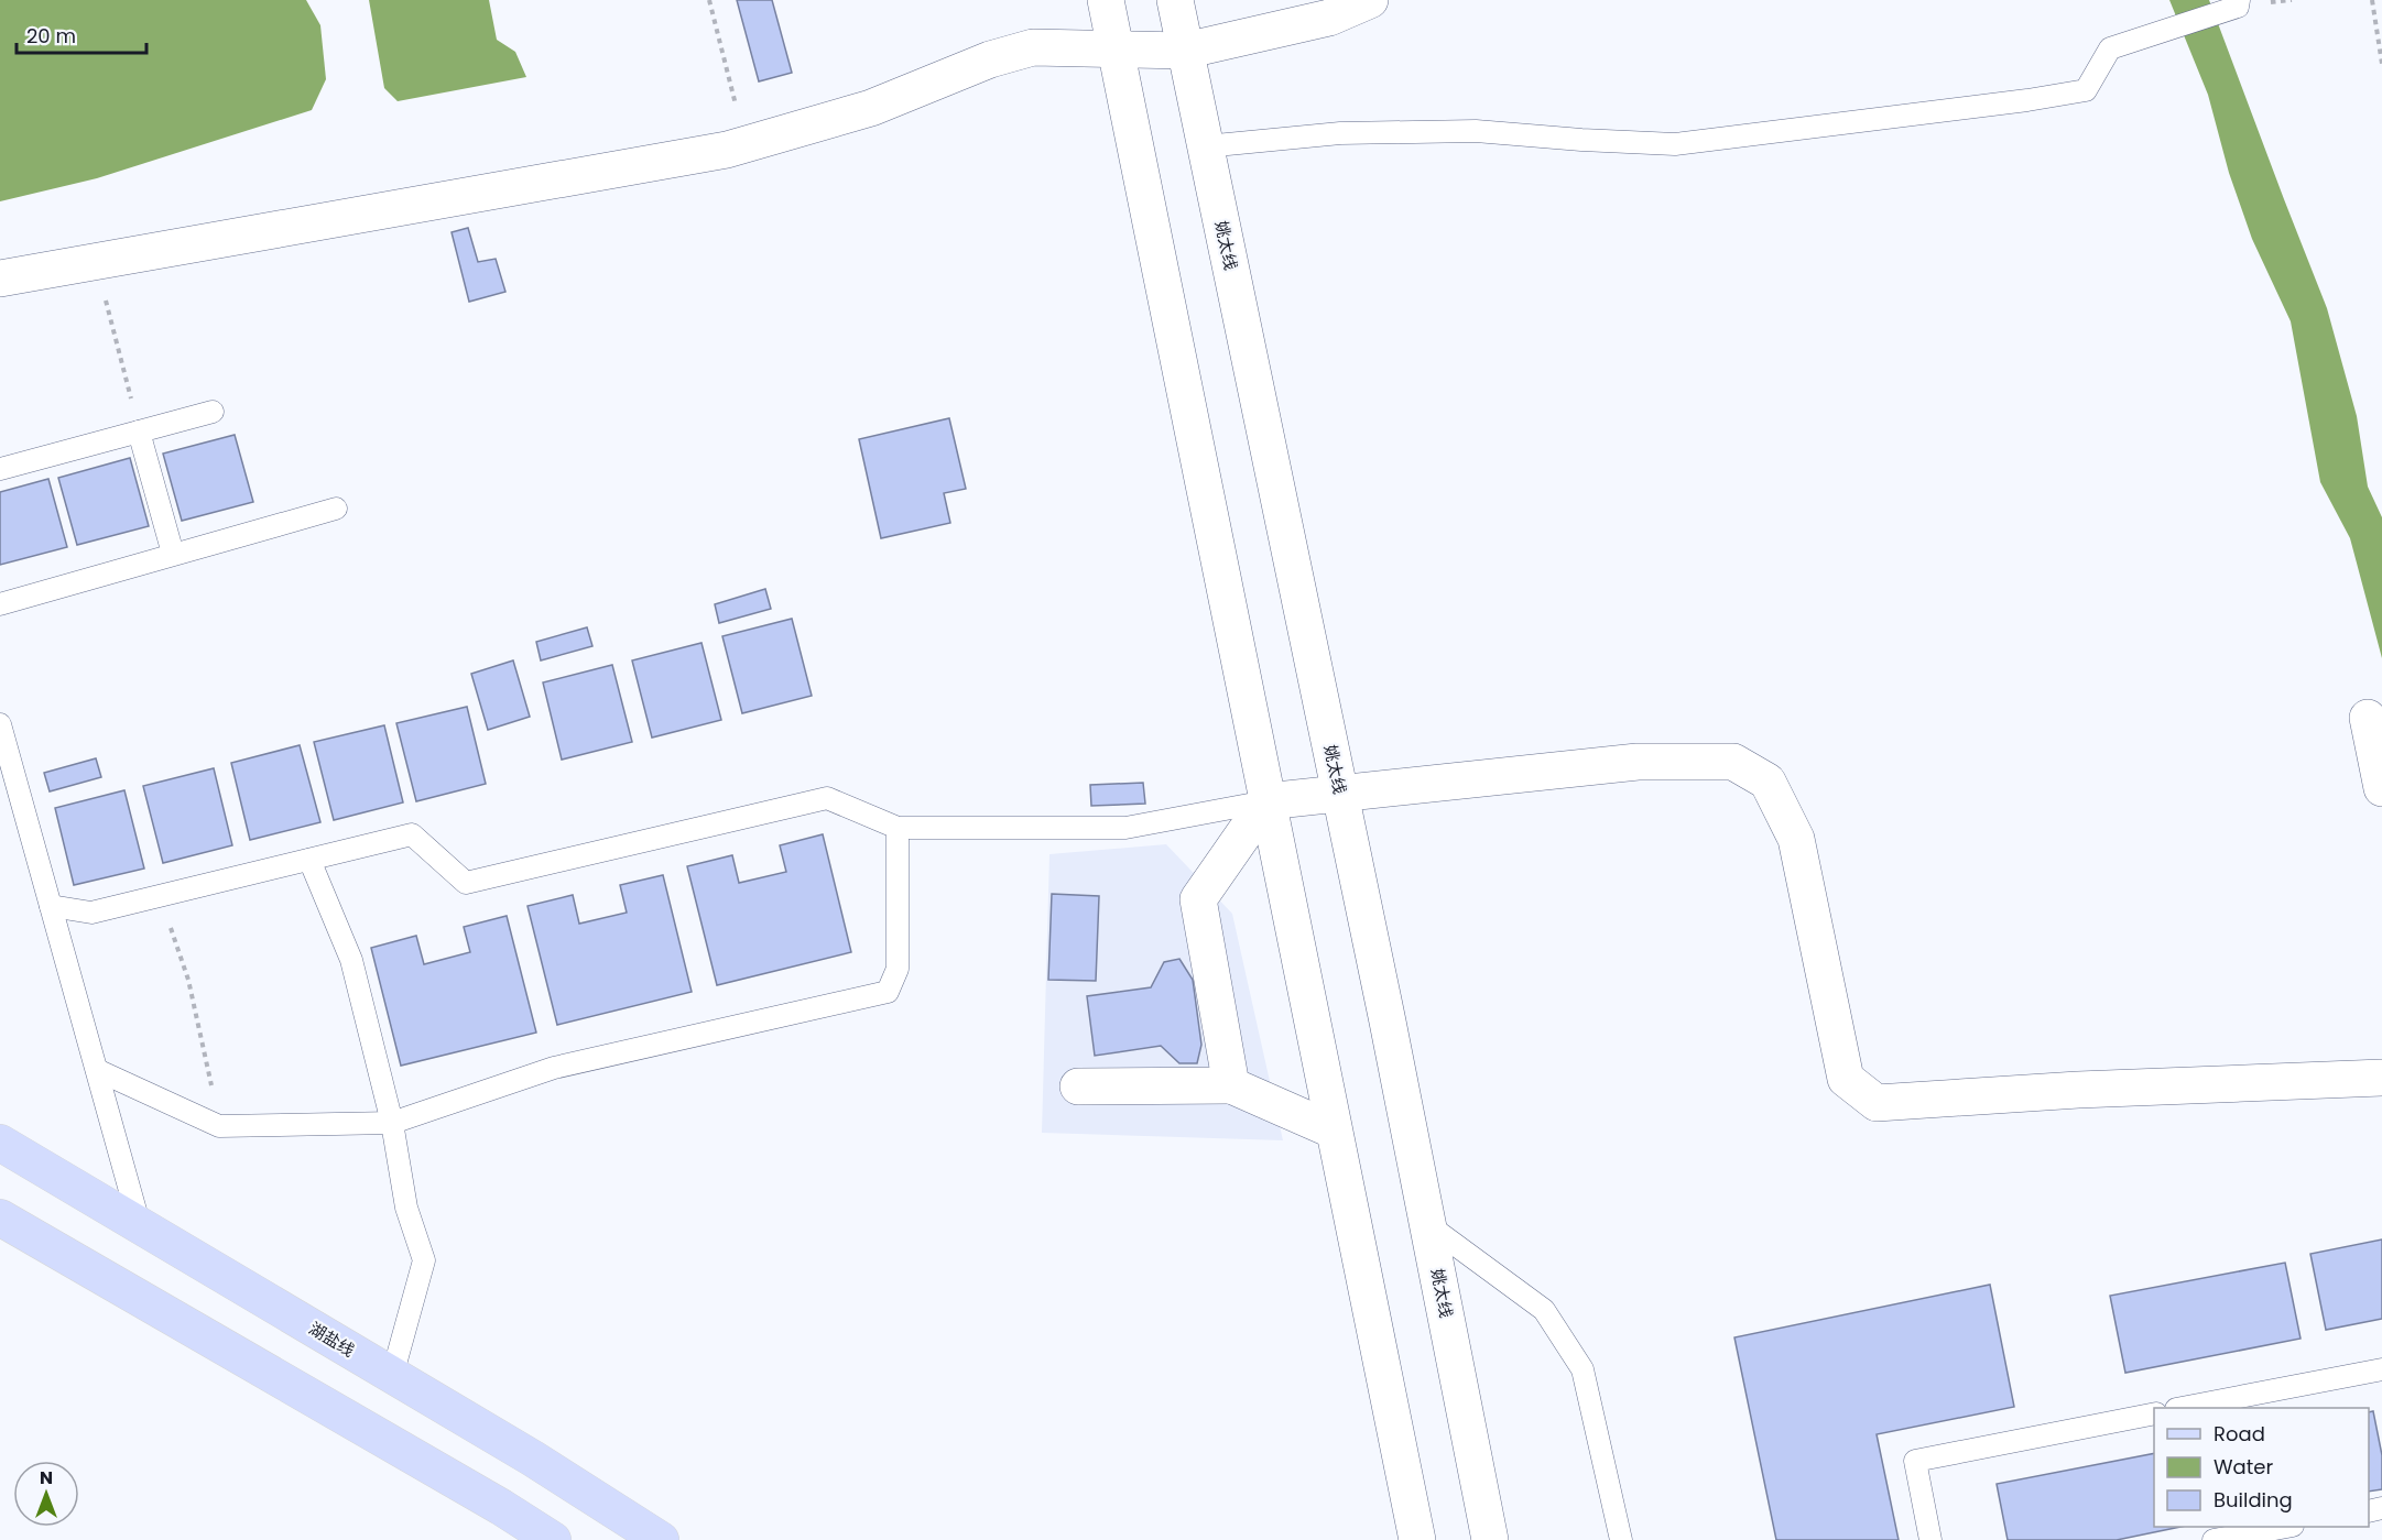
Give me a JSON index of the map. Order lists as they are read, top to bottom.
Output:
{
  "streets": {
    "main road": ["湖盐线"],
    "street": ["姚太线"]
  },
  "legend": ["Road", "Water", "Building"],
  "scale_bar": "20 m",
  "north": "top"
}
